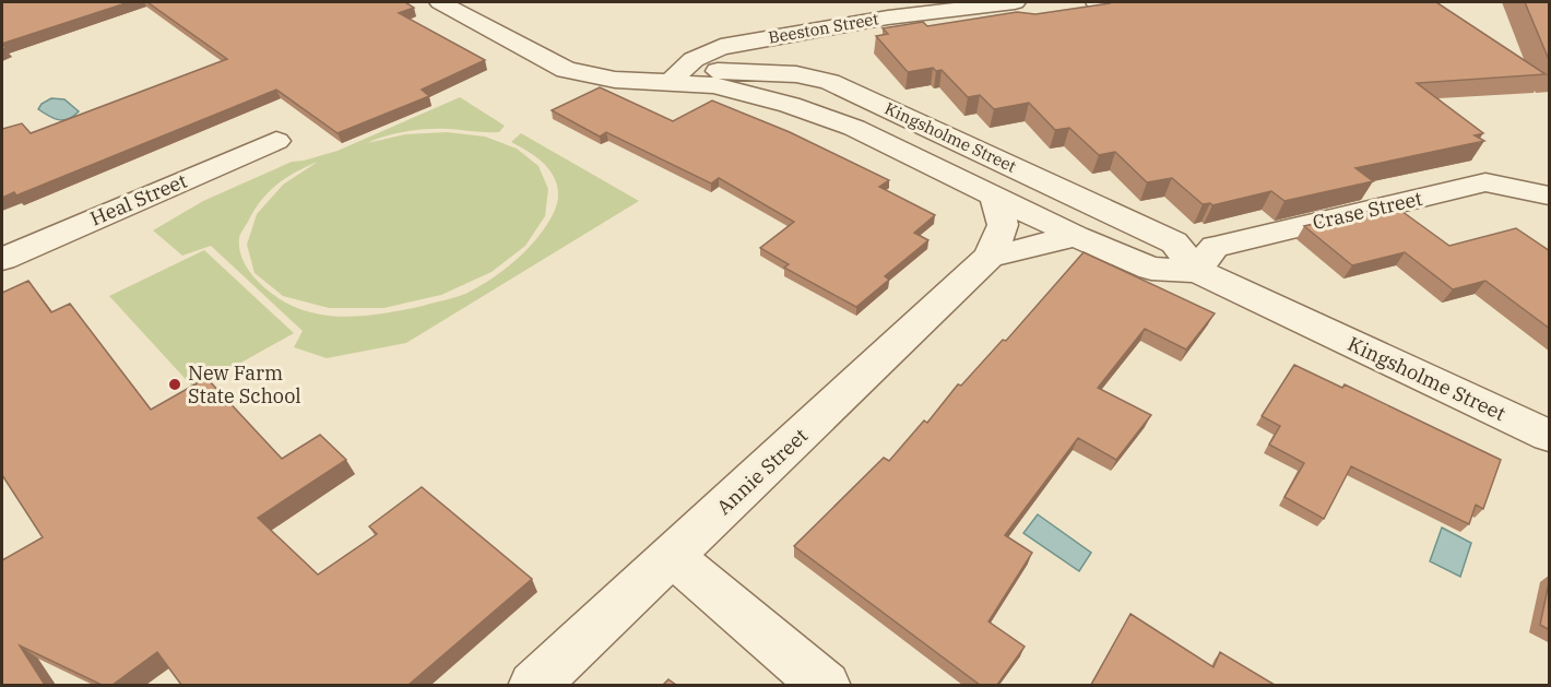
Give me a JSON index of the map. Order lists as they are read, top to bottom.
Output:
{
  "streets": {
    "street": [
      "Beeston Street",
      "Kingsholme Street",
      "Heal Street",
      "Crase Street",
      "Annie Street"
    ]
  },
  "crossings": [
    ["Beeston Street", "Kingsholme Street"],
    ["Kingsholme Street", "Crase Street"],
    ["Kingsholme Street", "Annie Street"]
  ],
  "places": ["New Farm State School"]
}
